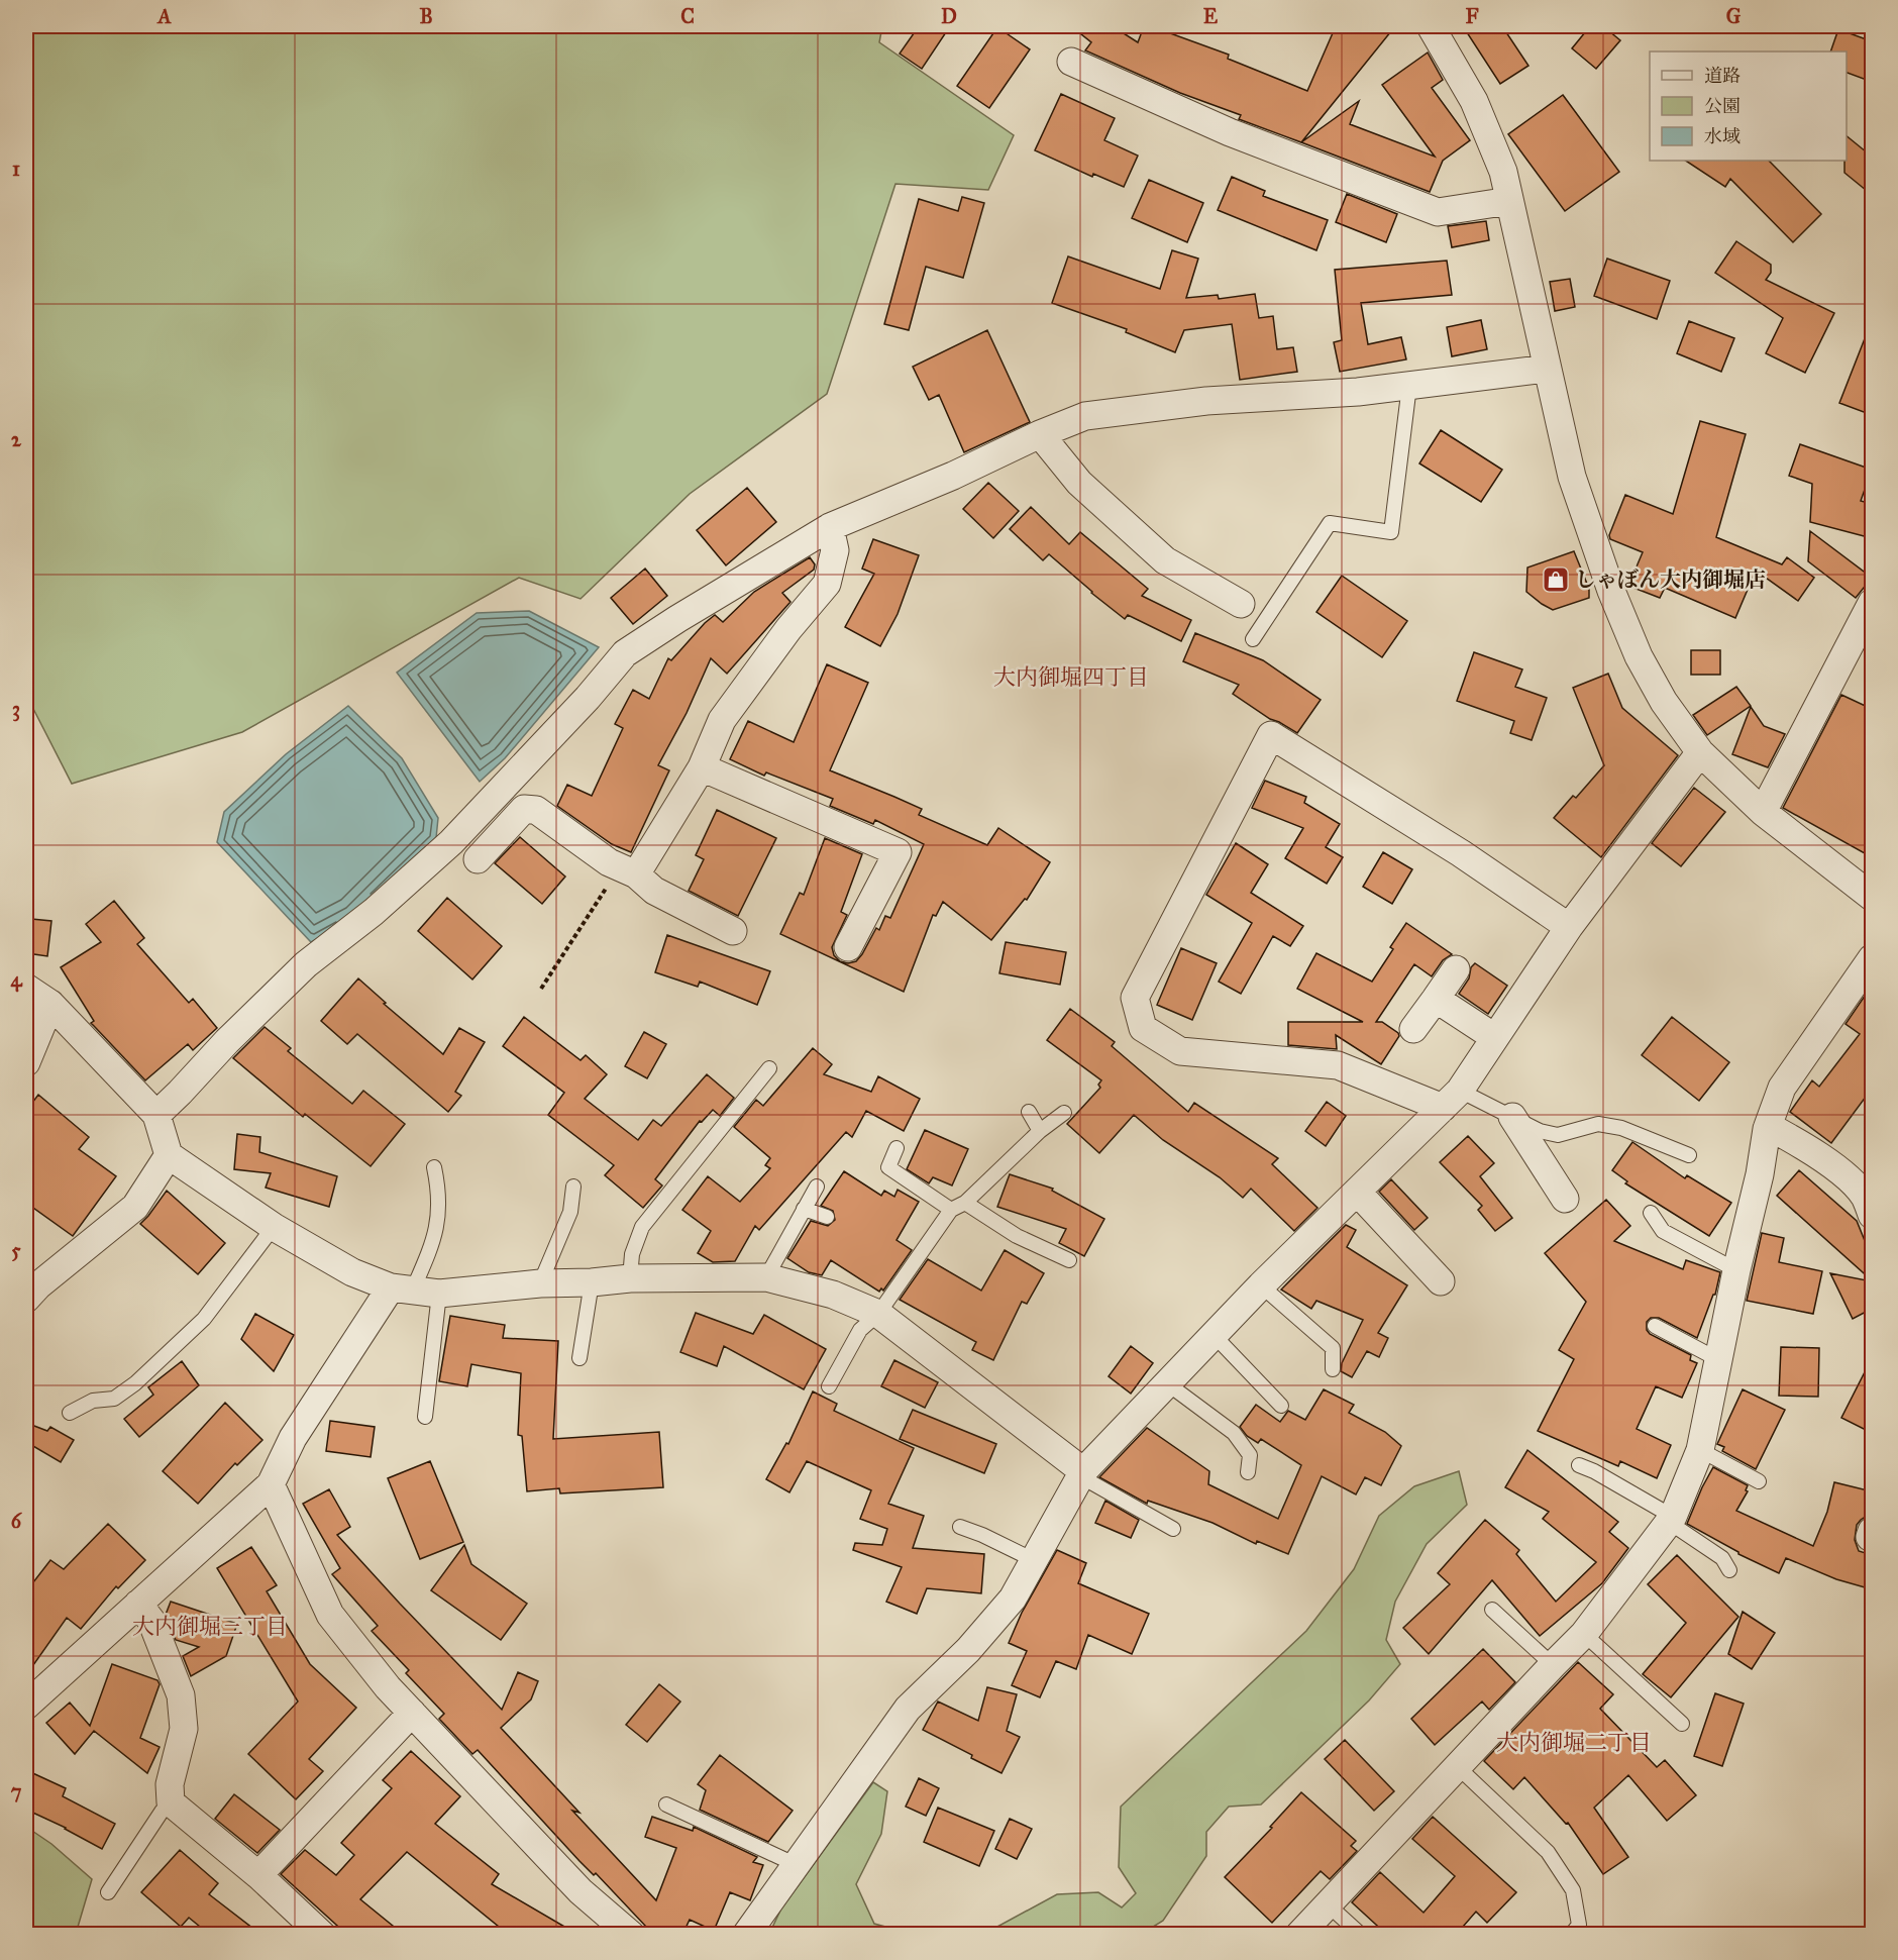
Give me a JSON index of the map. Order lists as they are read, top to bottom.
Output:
{
  "districts": ["大内御堀四丁目", "大内御堀三丁目", "大内御堀二丁目"],
  "places": {
    "shop": ["しゃぼん大内御堀店"]
  },
  "legend": ["道路", "公園", "水域"],
  "grid": {
    "columns": [
      "A",
      "B",
      "C",
      "D",
      "E",
      "F",
      "G"
    ],
    "rows": [
      "1",
      "2",
      "3",
      "4",
      "5",
      "6",
      "7"
    ]
  }
}
